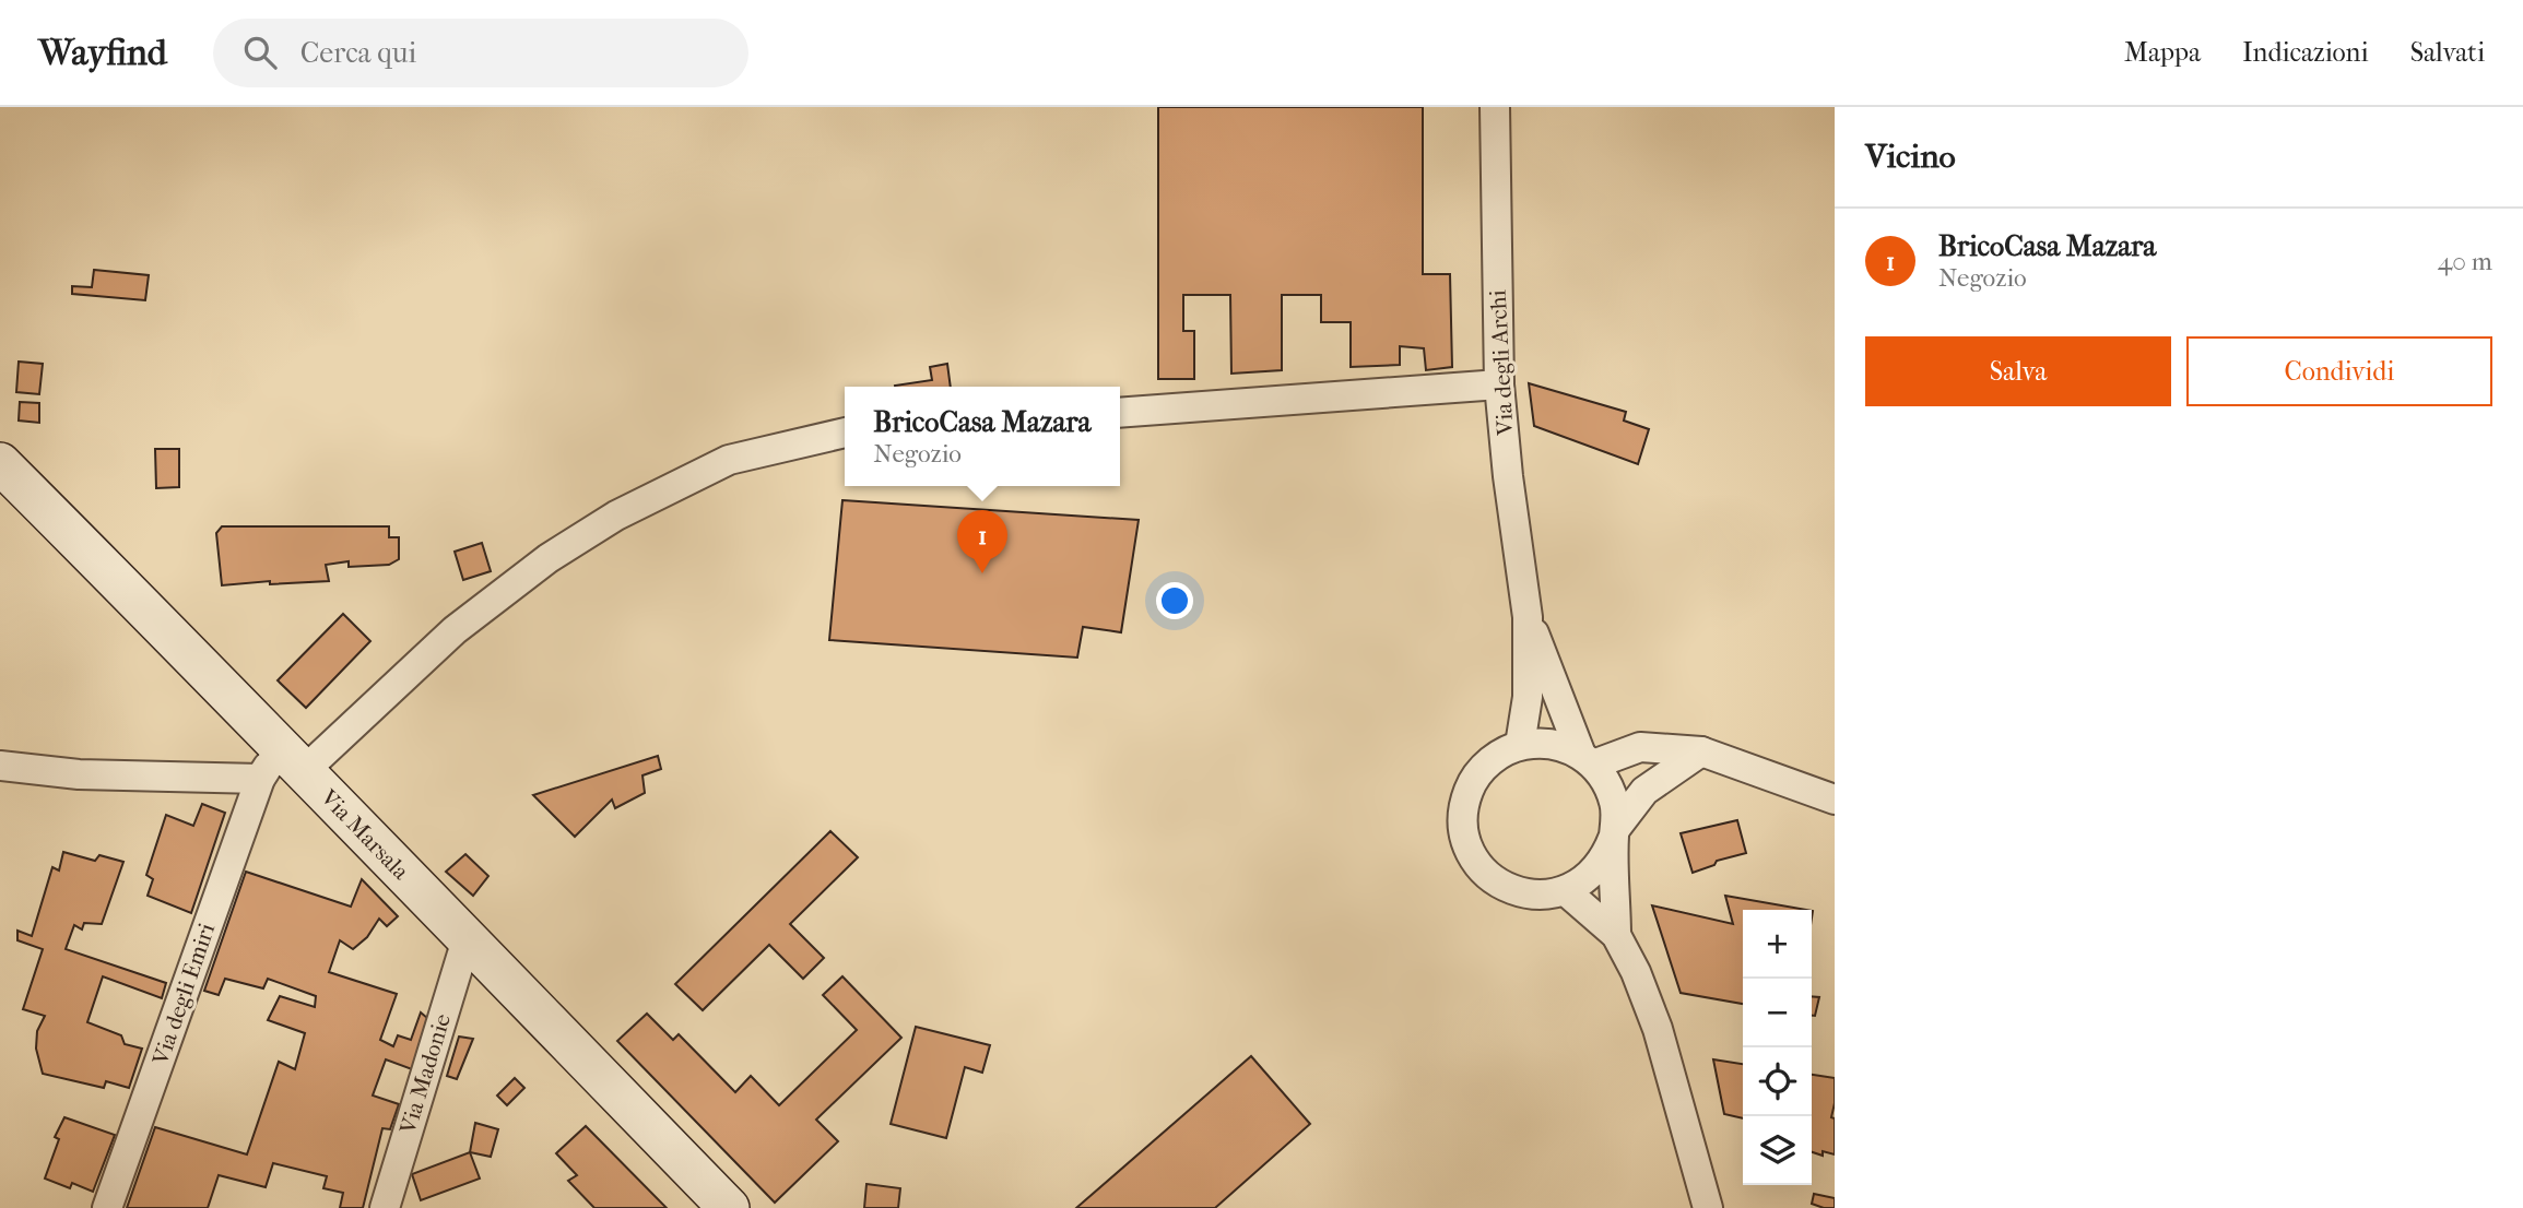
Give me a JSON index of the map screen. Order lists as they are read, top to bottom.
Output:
{
  "streets": {
    "main road": ["Via Marsala"],
    "street": ["Via degli Archi", "Via degli Emiri", "Via Madonie"]
  },
  "crossings": [
    ["Via Marsala", "Via degli Emiri"],
    ["Via Marsala", "Via Madonie"]
  ],
  "page": {
    "header": "Wayfind",
    "search": "Cerca qui",
    "nav": ["Mappa", "Indicazioni", "Salvati"],
    "heading": "Vicino",
    "list": [
      {
        "mark": "1",
        "name": "BricoCasa Mazara",
        "note": "Negozio",
        "value": "40 m"
      }
    ],
    "buttons": ["Salva", "Condividi"],
    "popup": ["BricoCasa Mazara", "Negozio"],
    "pins": "1",
    "map_buttons": ["+", "−"]
  }
}
